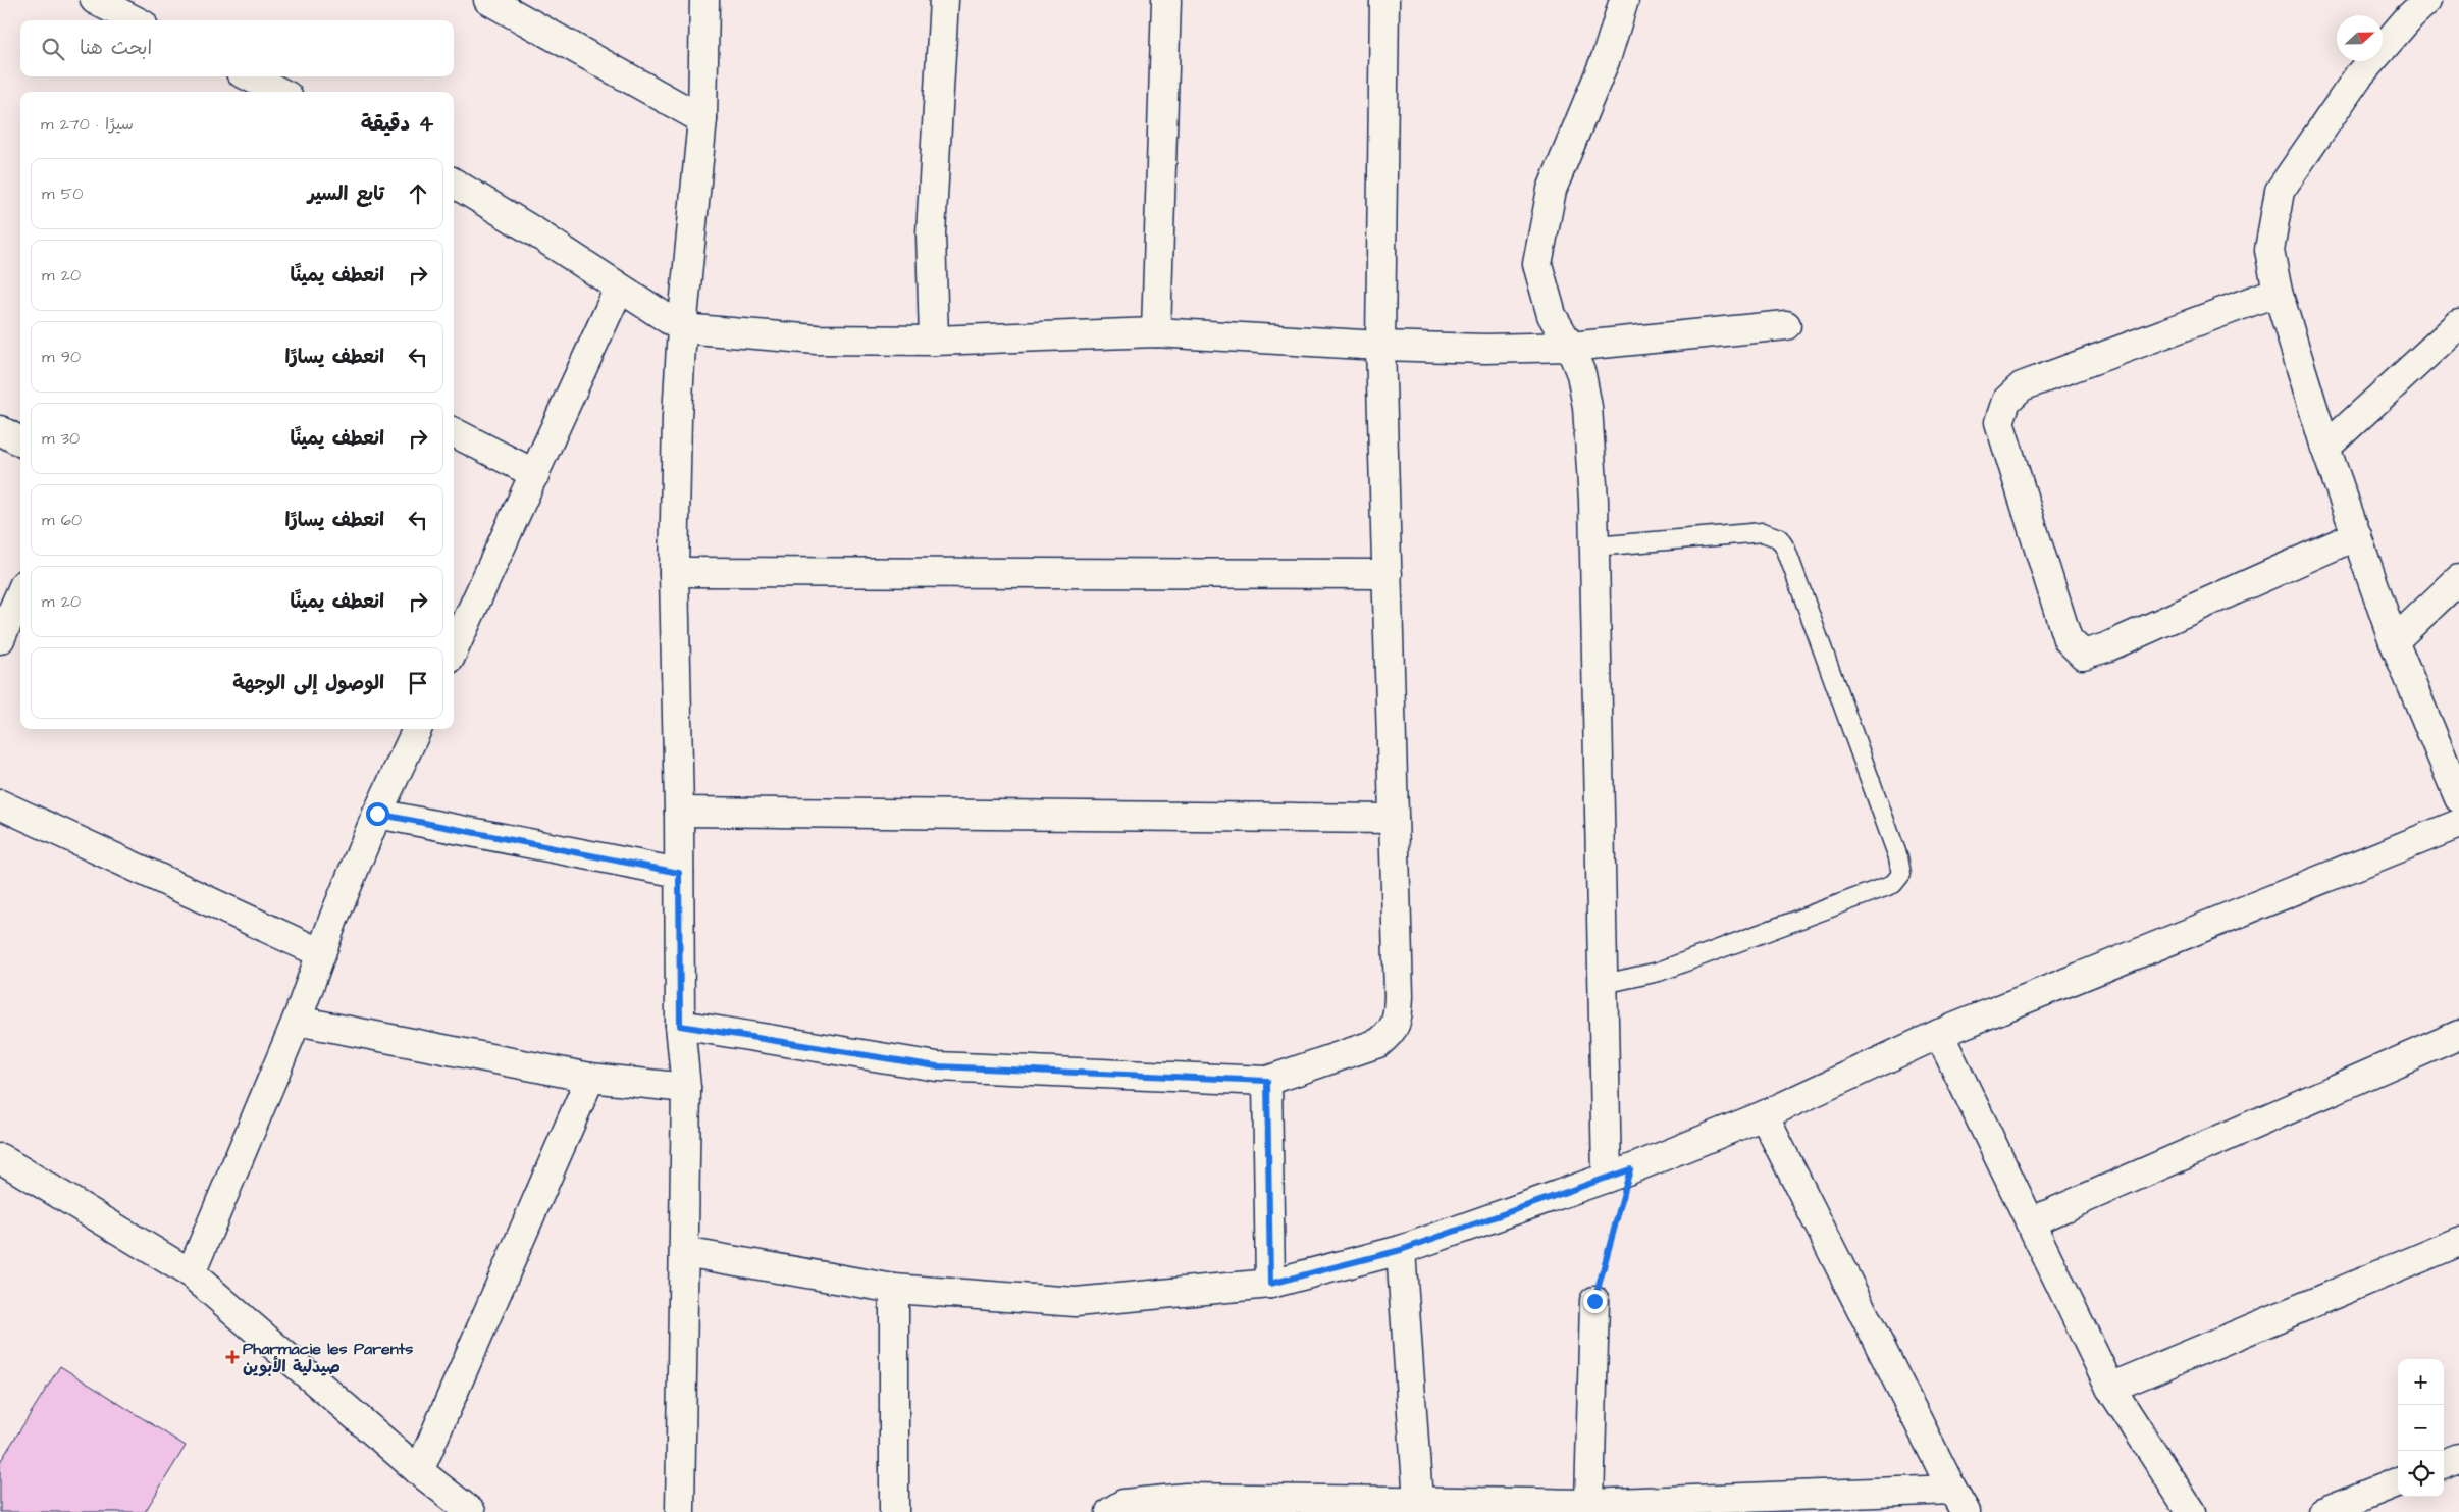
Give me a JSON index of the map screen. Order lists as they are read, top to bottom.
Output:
{
  "places": {
    "health": ["Pharmacie les Parents صيدلية الأبوين"]
  },
  "north": "right",
  "page": {
    "search": "ابحث هنا",
    "heading": ["4 دقيقة", "سيرًا · 270 m"],
    "list": [
      ["تابع السير", "50 m"],
      ["انعطف يمينًا", "20 m"],
      ["انعطف يسارًا", "90 m"],
      ["انعطف يمينًا", "30 m"],
      ["انعطف يسارًا", "60 m"],
      ["انعطف يمينًا", "20 m"],
      "الوصول إلى الوجهة"
    ],
    "map_buttons": ["+", "−"]
  }
}
